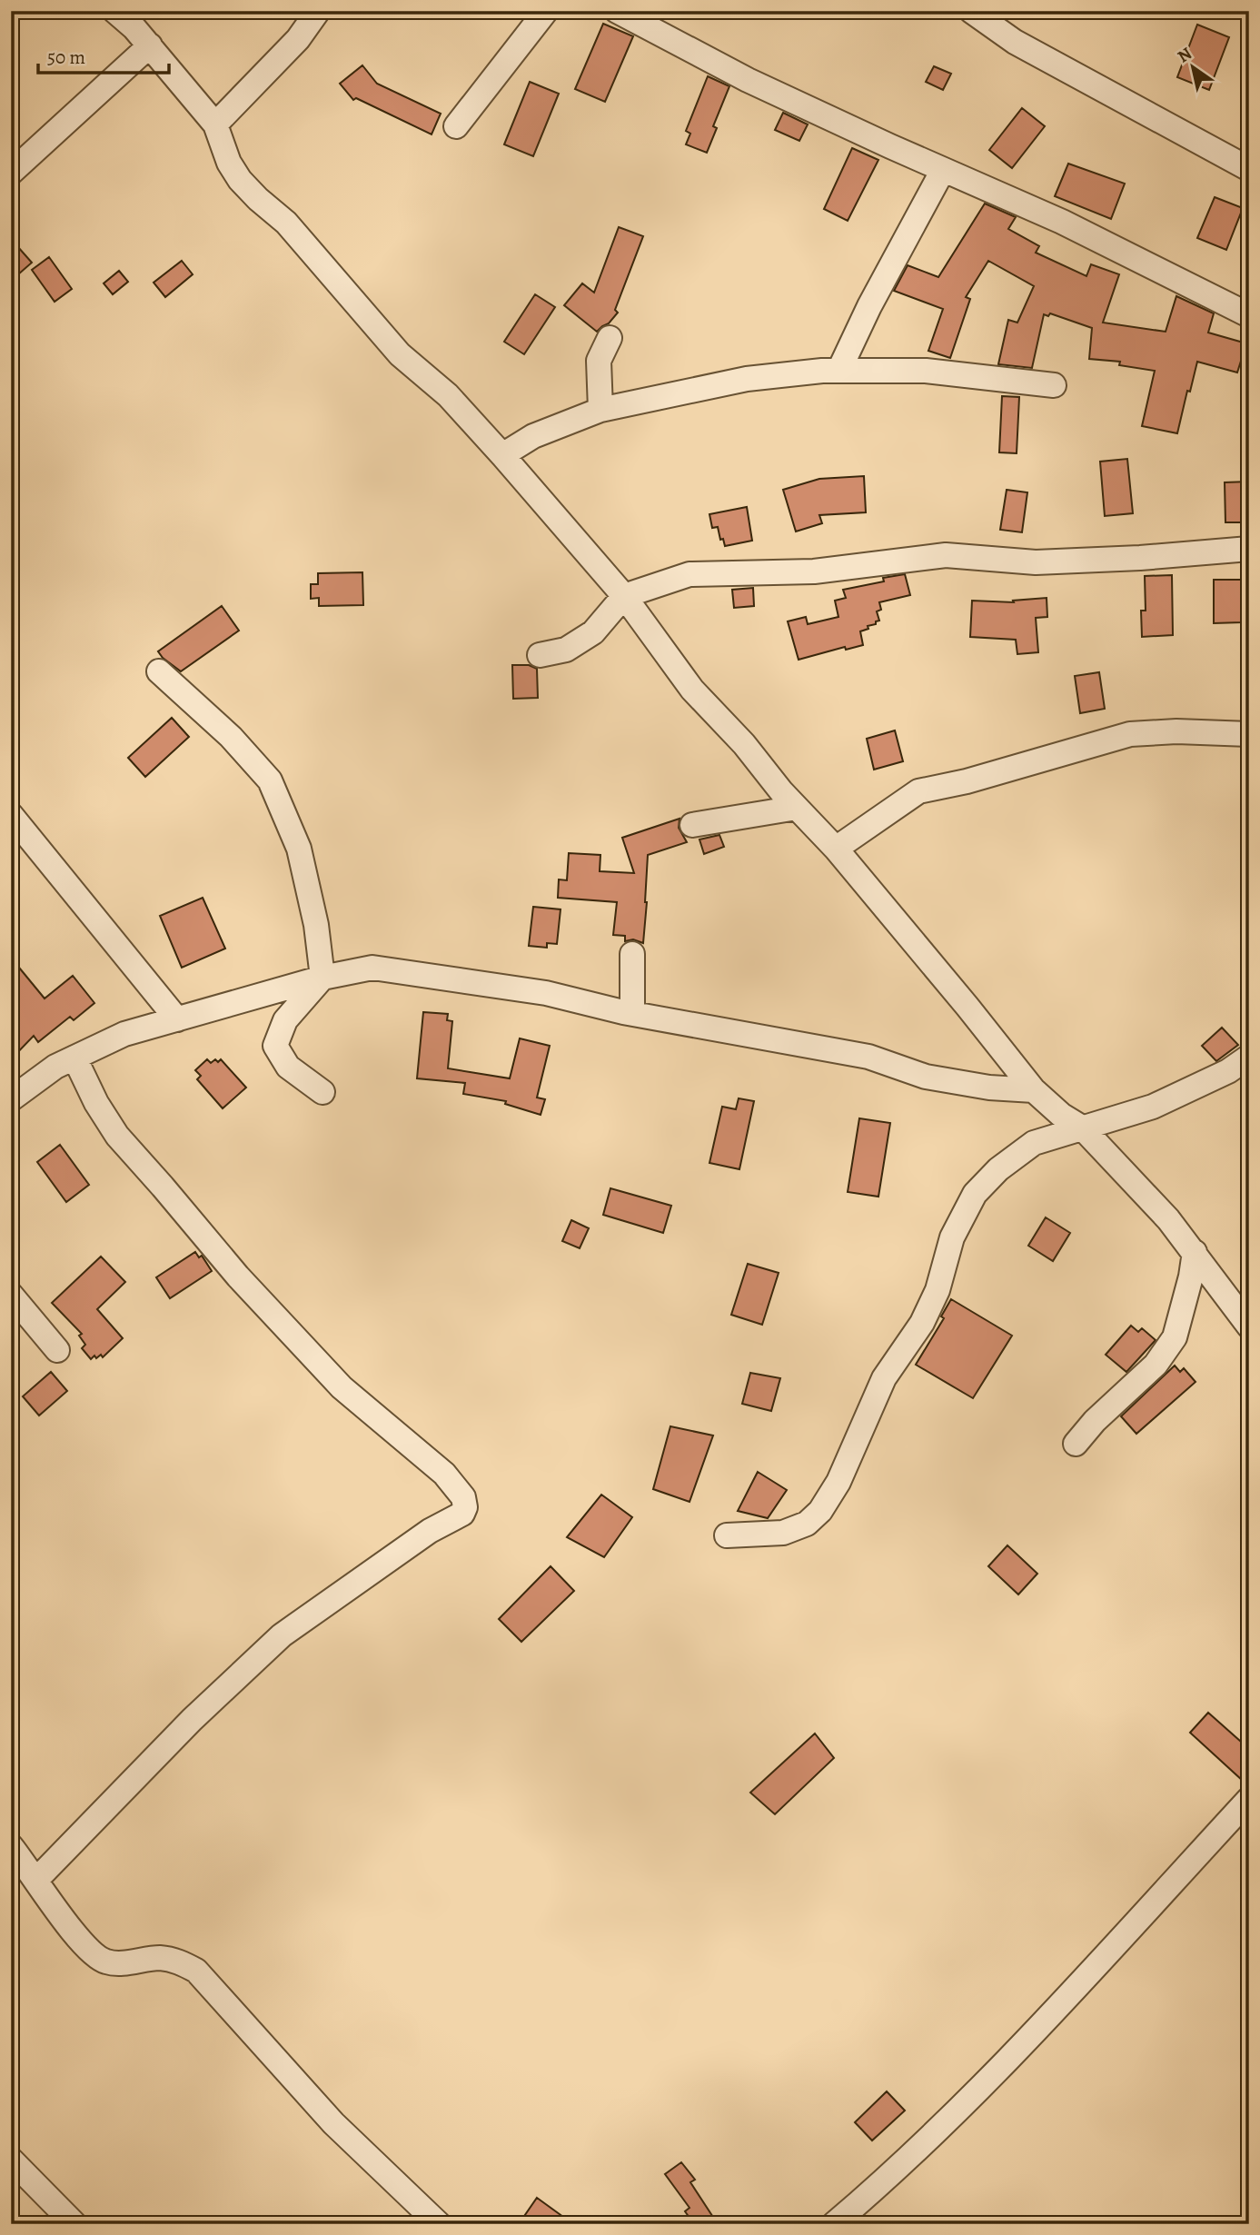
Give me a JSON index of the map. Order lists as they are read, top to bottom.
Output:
{
  "scale_bar": "50 m",
  "north": "top left"
}
